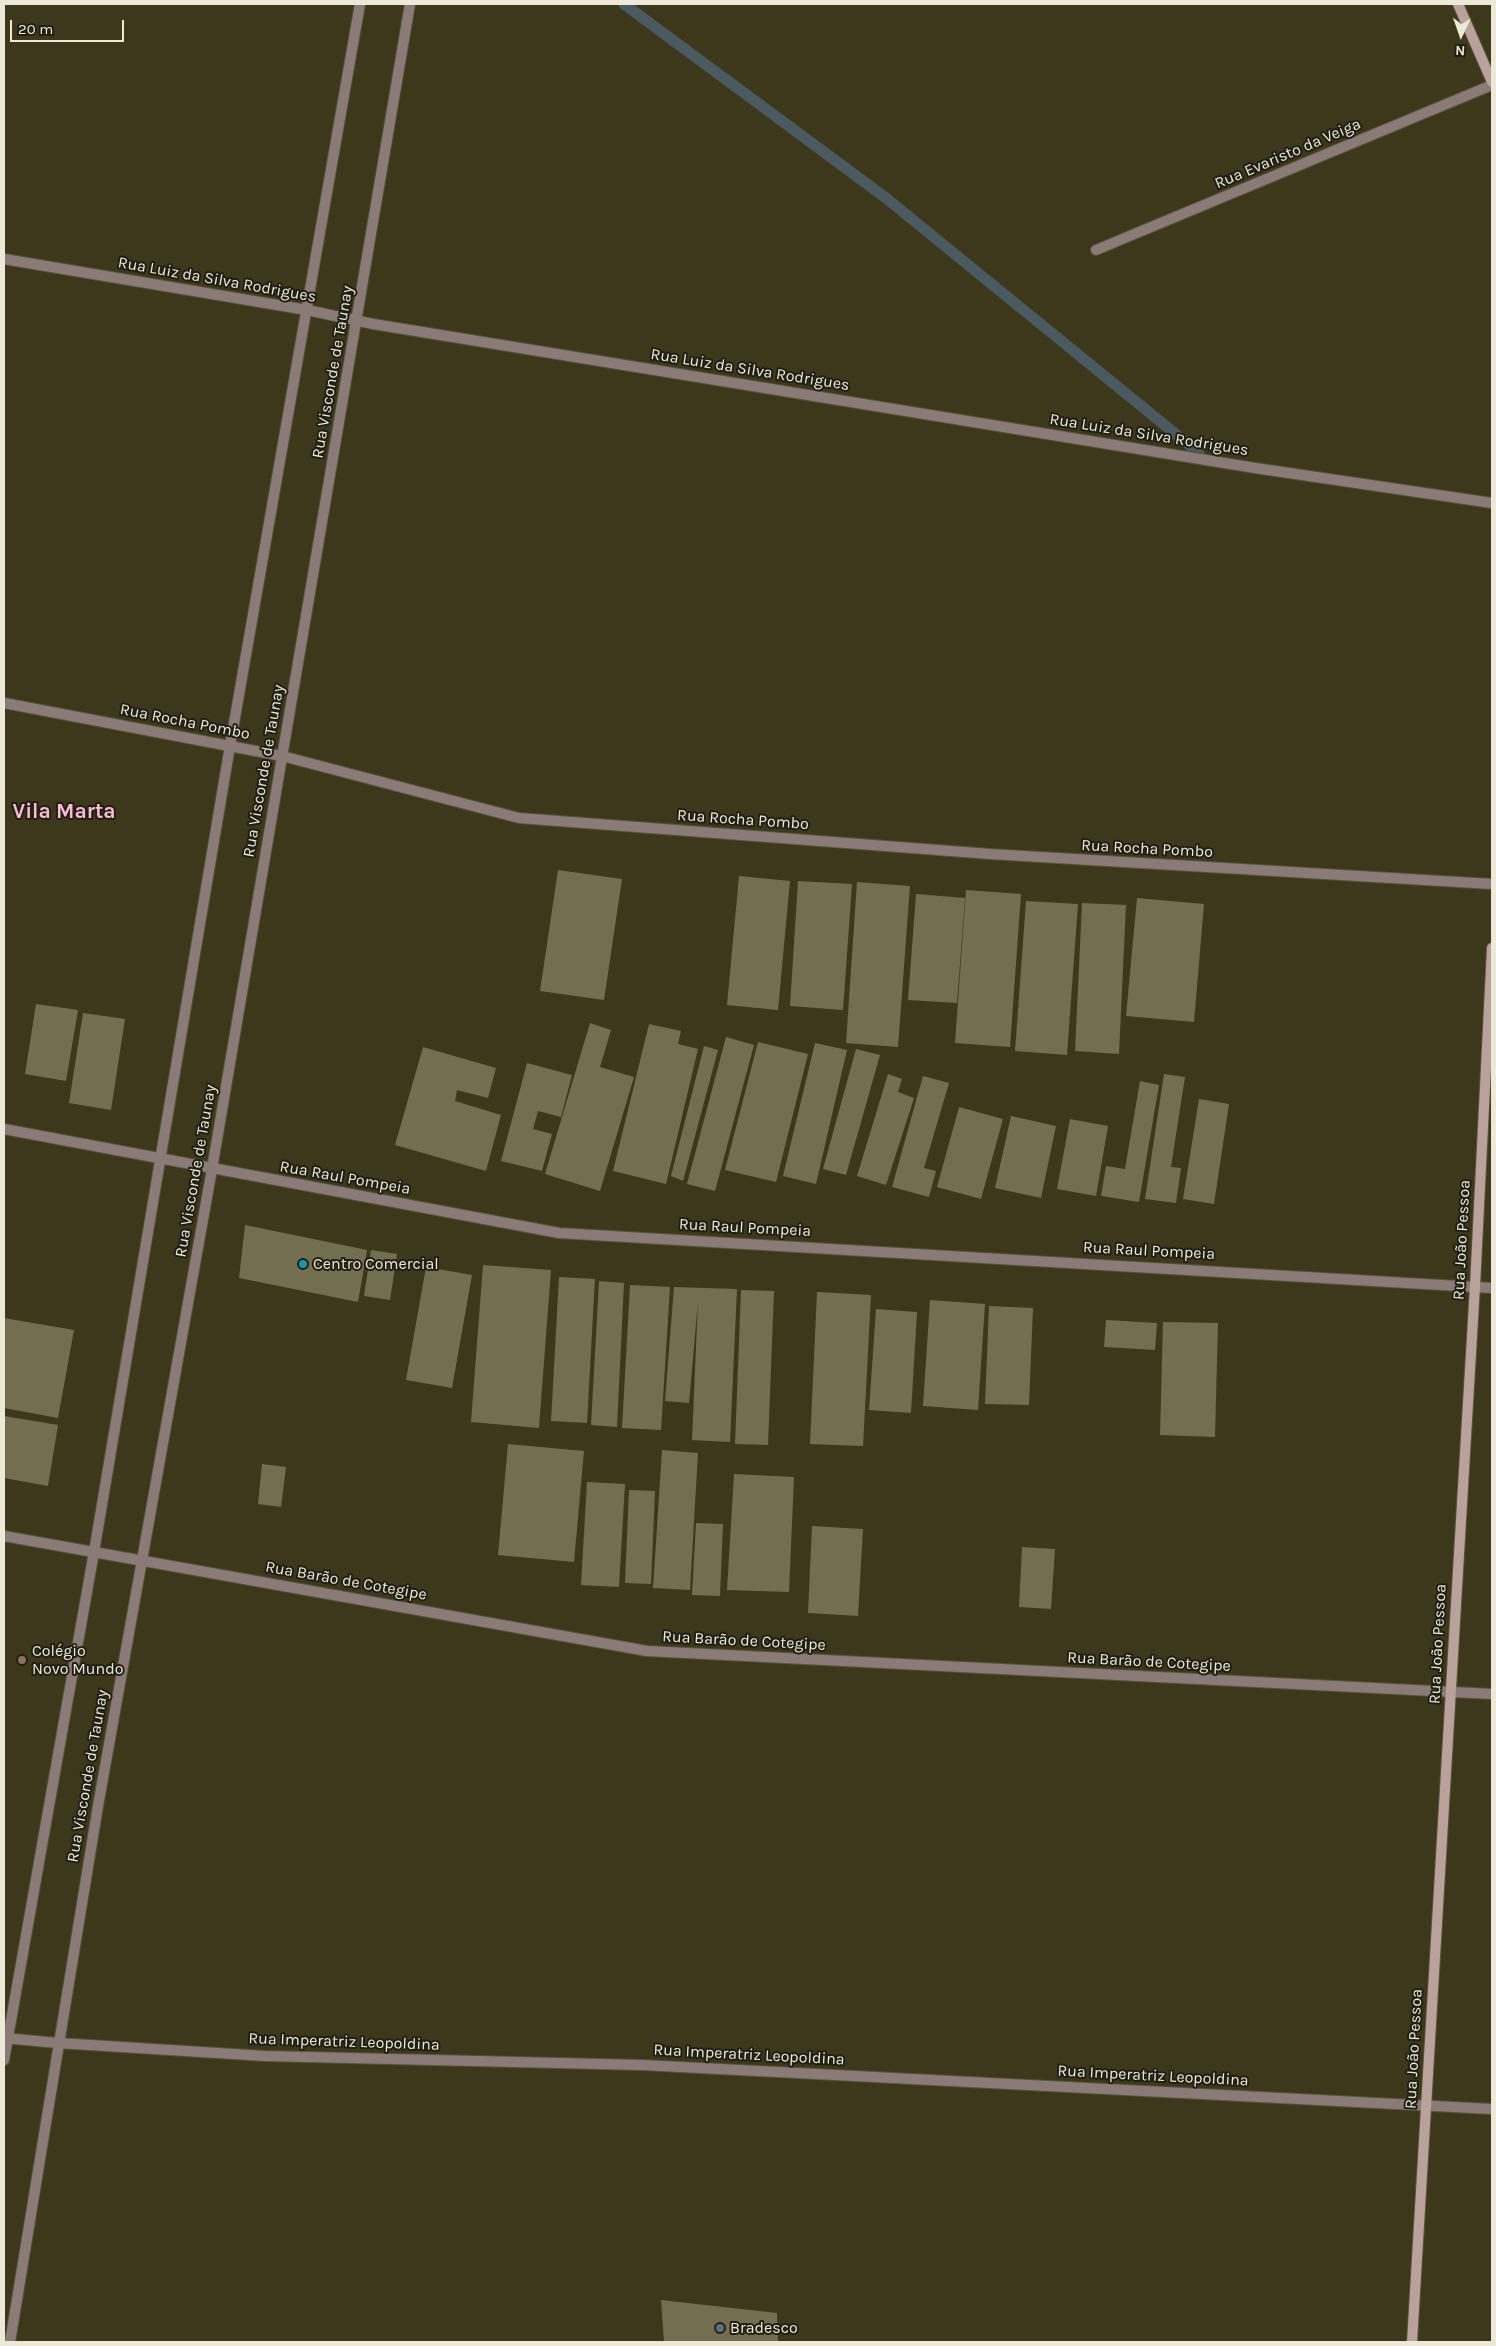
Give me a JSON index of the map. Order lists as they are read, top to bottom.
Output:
{
  "streets": {
    "main road": ["Rua João Pessoa"],
    "street": [
      "Rua Evaristo da Veiga",
      "Rua Luiz da Silva Rodrigues",
      "Rua Visconde de Taunay",
      "Rua Rocha Pombo",
      "Rua Raul Pompeia",
      "Rua Barão de Cotegipe",
      "Rua Imperatriz Leopoldina"
    ]
  },
  "crossings": [
    ["Rua Luiz da Silva Rodrigues", "Rua Visconde de Taunay"],
    ["Rua Visconde de Taunay", "Rua Rocha Pombo"],
    ["Rua Visconde de Taunay", "Rua Raul Pompeia"],
    ["Rua Visconde de Taunay", "Rua Barão de Cotegipe"],
    ["Rua Visconde de Taunay", "Rua Imperatriz Leopoldina"],
    ["Rua Raul Pompeia", "Rua João Pessoa"],
    ["Rua João Pessoa", "Rua Barão de Cotegipe"],
    ["Rua João Pessoa", "Rua Imperatriz Leopoldina"]
  ],
  "districts": ["Vila Marta"],
  "places": ["Centro Comercial", "Colégio Novo Mundo", "Bradesco"],
  "scale_bar": "20 m",
  "north": "bottom"
}
